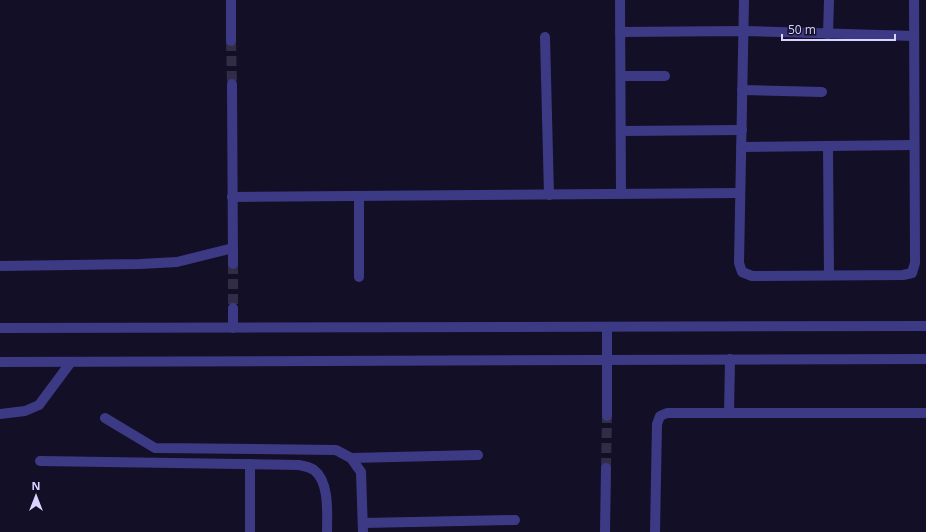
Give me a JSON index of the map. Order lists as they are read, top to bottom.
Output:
{
  "scale_bar": "50 m",
  "north": "top"
}
